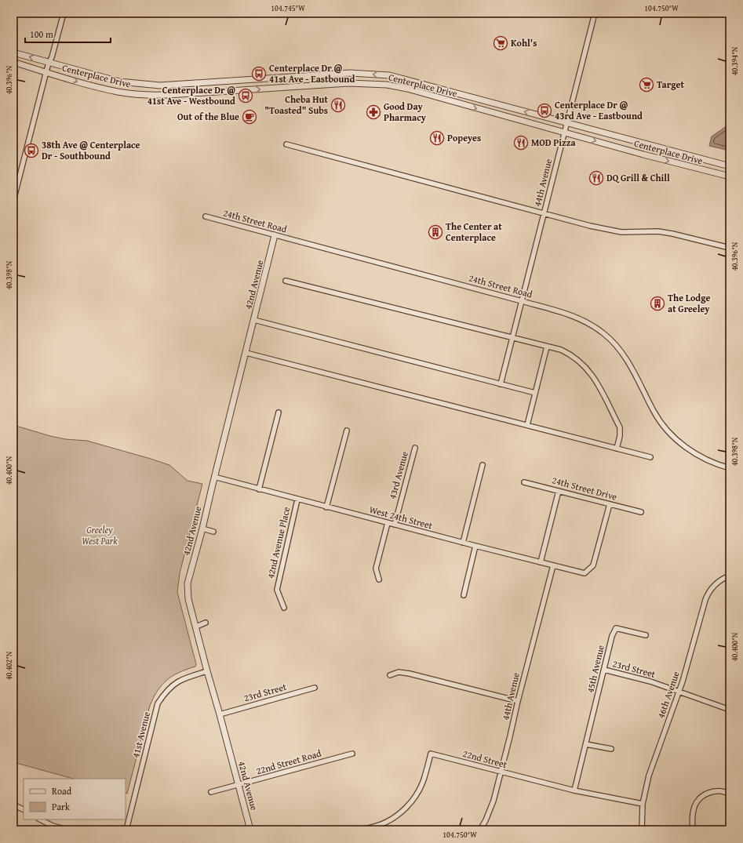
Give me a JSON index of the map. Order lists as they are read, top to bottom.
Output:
{
  "streets": {
    "street": [
      "Centerplace Drive",
      "44th Avenue",
      "24th Street Road",
      "42nd Avenue",
      "43rd Avenue",
      "24th Street Drive",
      "West 24th Street",
      "42nd Avenue Place",
      "45th Avenue",
      "23rd Street",
      "46th Avenue",
      "41st Avenue",
      "22nd Street",
      "22nd Street Road"
    ]
  },
  "crossings": [
    ["Centerplace Drive", "44th Avenue"],
    ["44th Avenue", "24th Street Road"],
    ["44th Avenue", "West 24th Street"],
    ["44th Avenue", "22nd Street"],
    ["24th Street Road", "42nd Avenue"],
    ["42nd Avenue", "West 24th Street"],
    ["42nd Avenue", "23rd Street"],
    ["42nd Avenue", "41st Avenue"],
    ["42nd Avenue", "22nd Street Road"],
    ["43rd Avenue", "West 24th Street"],
    ["24th Street Drive", "West 24th Street"],
    ["West 24th Street", "42nd Avenue Place"],
    ["45th Avenue", "23rd Street"],
    ["45th Avenue", "22nd Street"],
    ["23rd Street", "46th Avenue"],
    ["46th Avenue", "22nd Street"]
  ],
  "parks": ["Greeley West Park"],
  "places": {
    "supermarket": ["Kohl's", "Target"],
    "bus stop": [
      "Centerplace Dr @ 41st Ave - Eastbound",
      "Centerplace Dr @ 41st Ave - Westbound",
      "Centerplace Dr @ 43rd Ave - Eastbound",
      "38th Ave @ Centerplace Dr - Southbound"
    ],
    "restaurant": [
      "Cheba Hut \"Toasted\" Subs",
      "Popeyes",
      "MOD Pizza",
      "DQ Grill & Chill"
    ],
    "pharmacy": ["Good Day Pharmacy"],
    "cafe": ["Out of the Blue"],
    "building": ["The Center at Centerplace", "The Lodge at Greeley"]
  },
  "legend": ["Road", "Park"],
  "scale_bar": "100 m",
  "coordinates": [
    "104.745°W",
    "104.750°W",
    "40.394°N",
    "40.396°N",
    "40.398°N",
    "40.400°N",
    "40.402°N"
  ]
}
